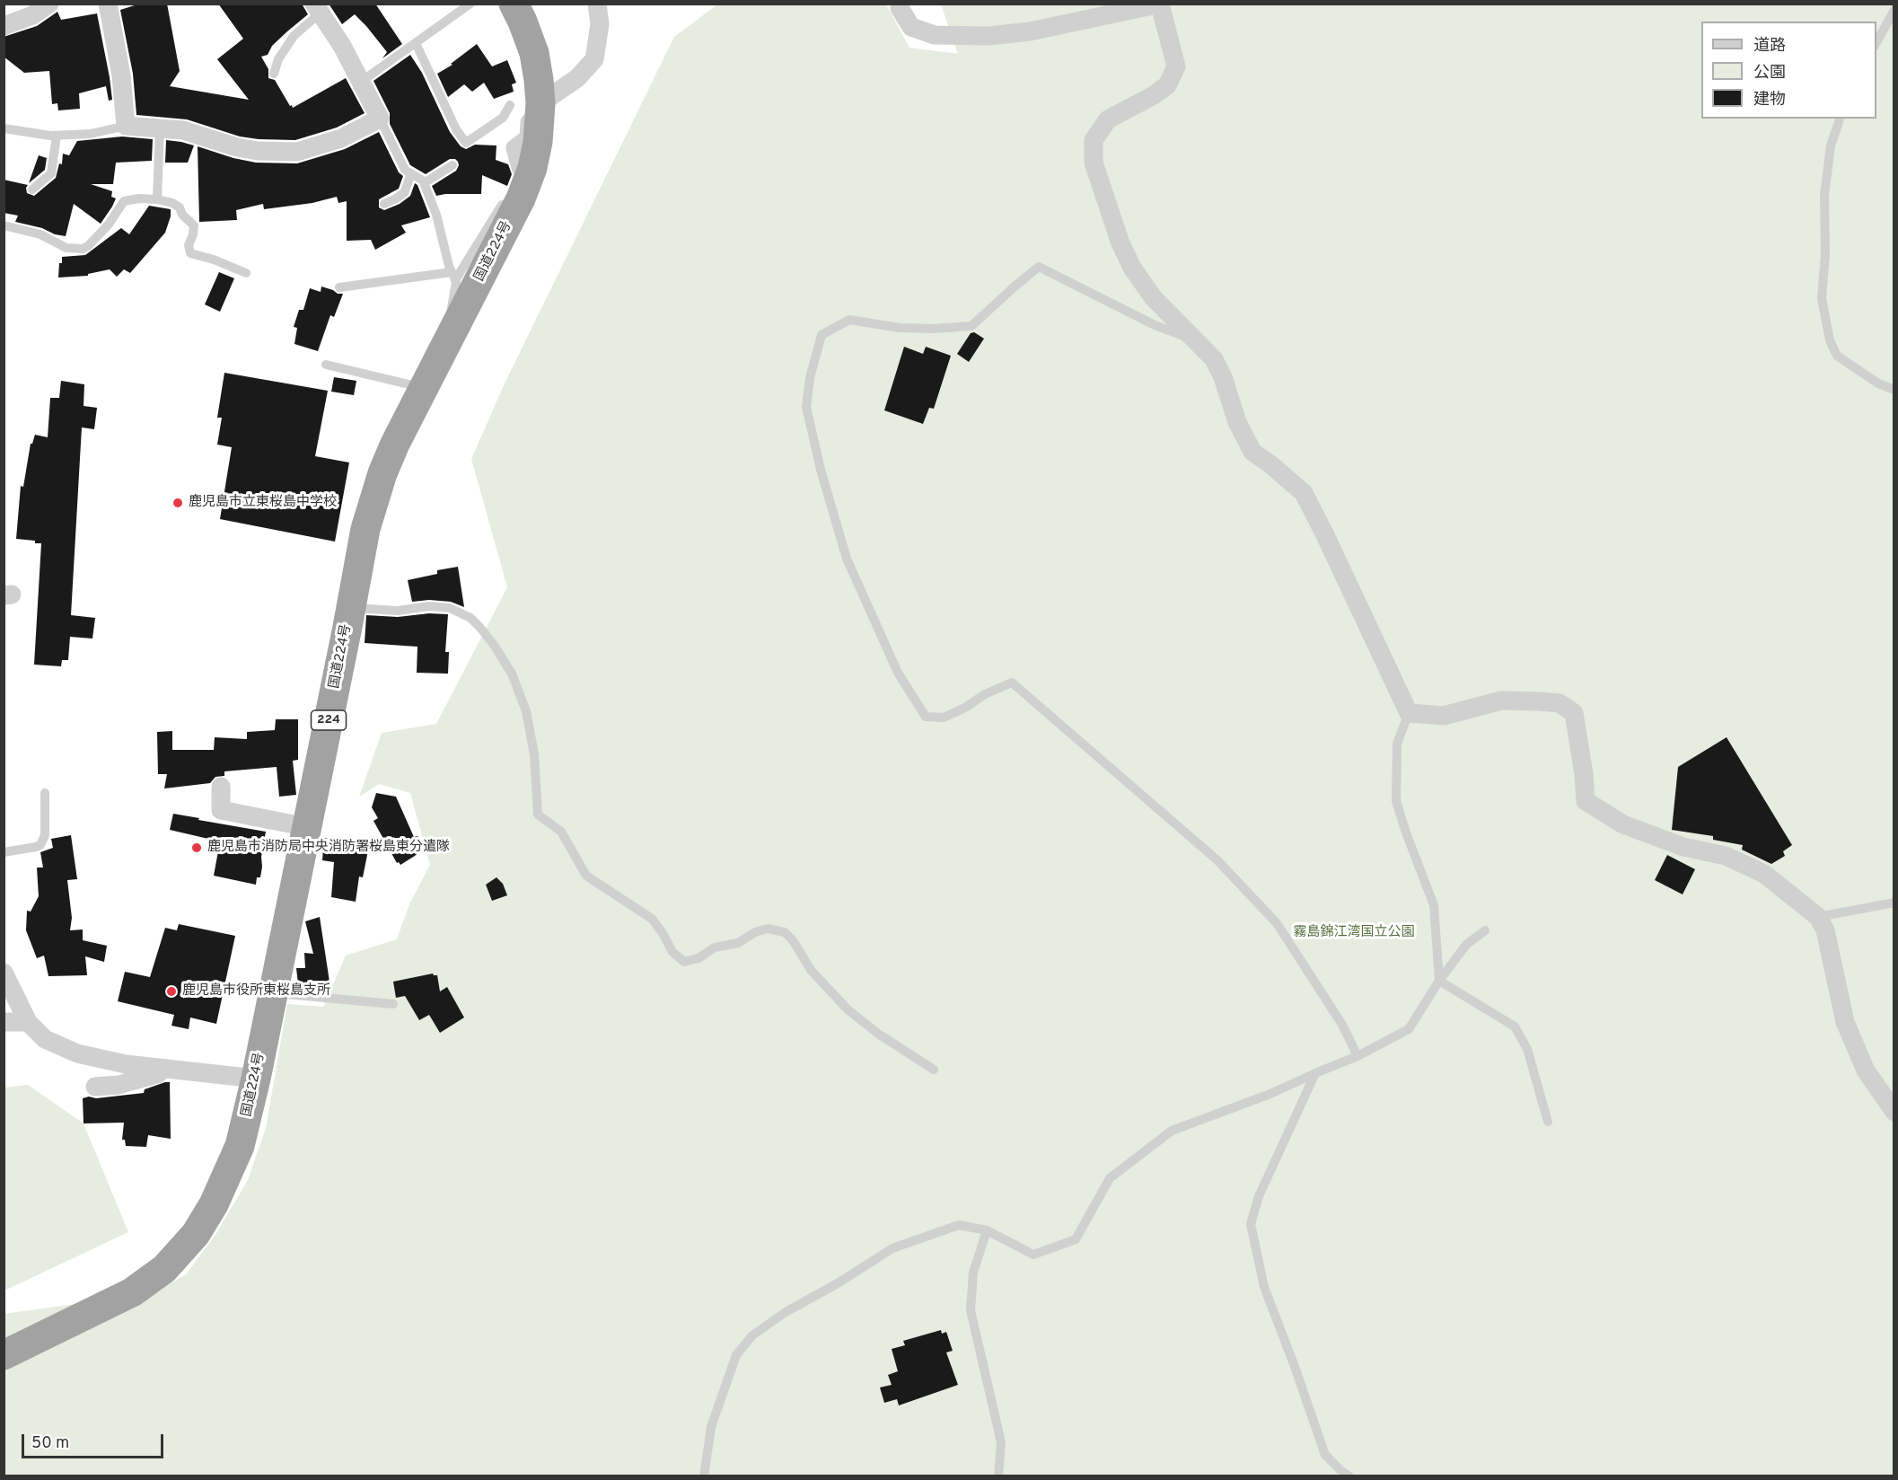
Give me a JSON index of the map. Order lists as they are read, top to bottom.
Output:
{
  "streets": {
    "highway": ["国道224号", "224"]
  },
  "parks": ["霧島錦江湾国立公園"],
  "places": ["鹿児島市立東桜島中学校", "鹿児島市消防局中央消防署桜島東分遣隊", "鹿児島市役所東桜島支所"],
  "legend": ["道路", "公園", "建物"],
  "scale_bar": "50 m"
}
